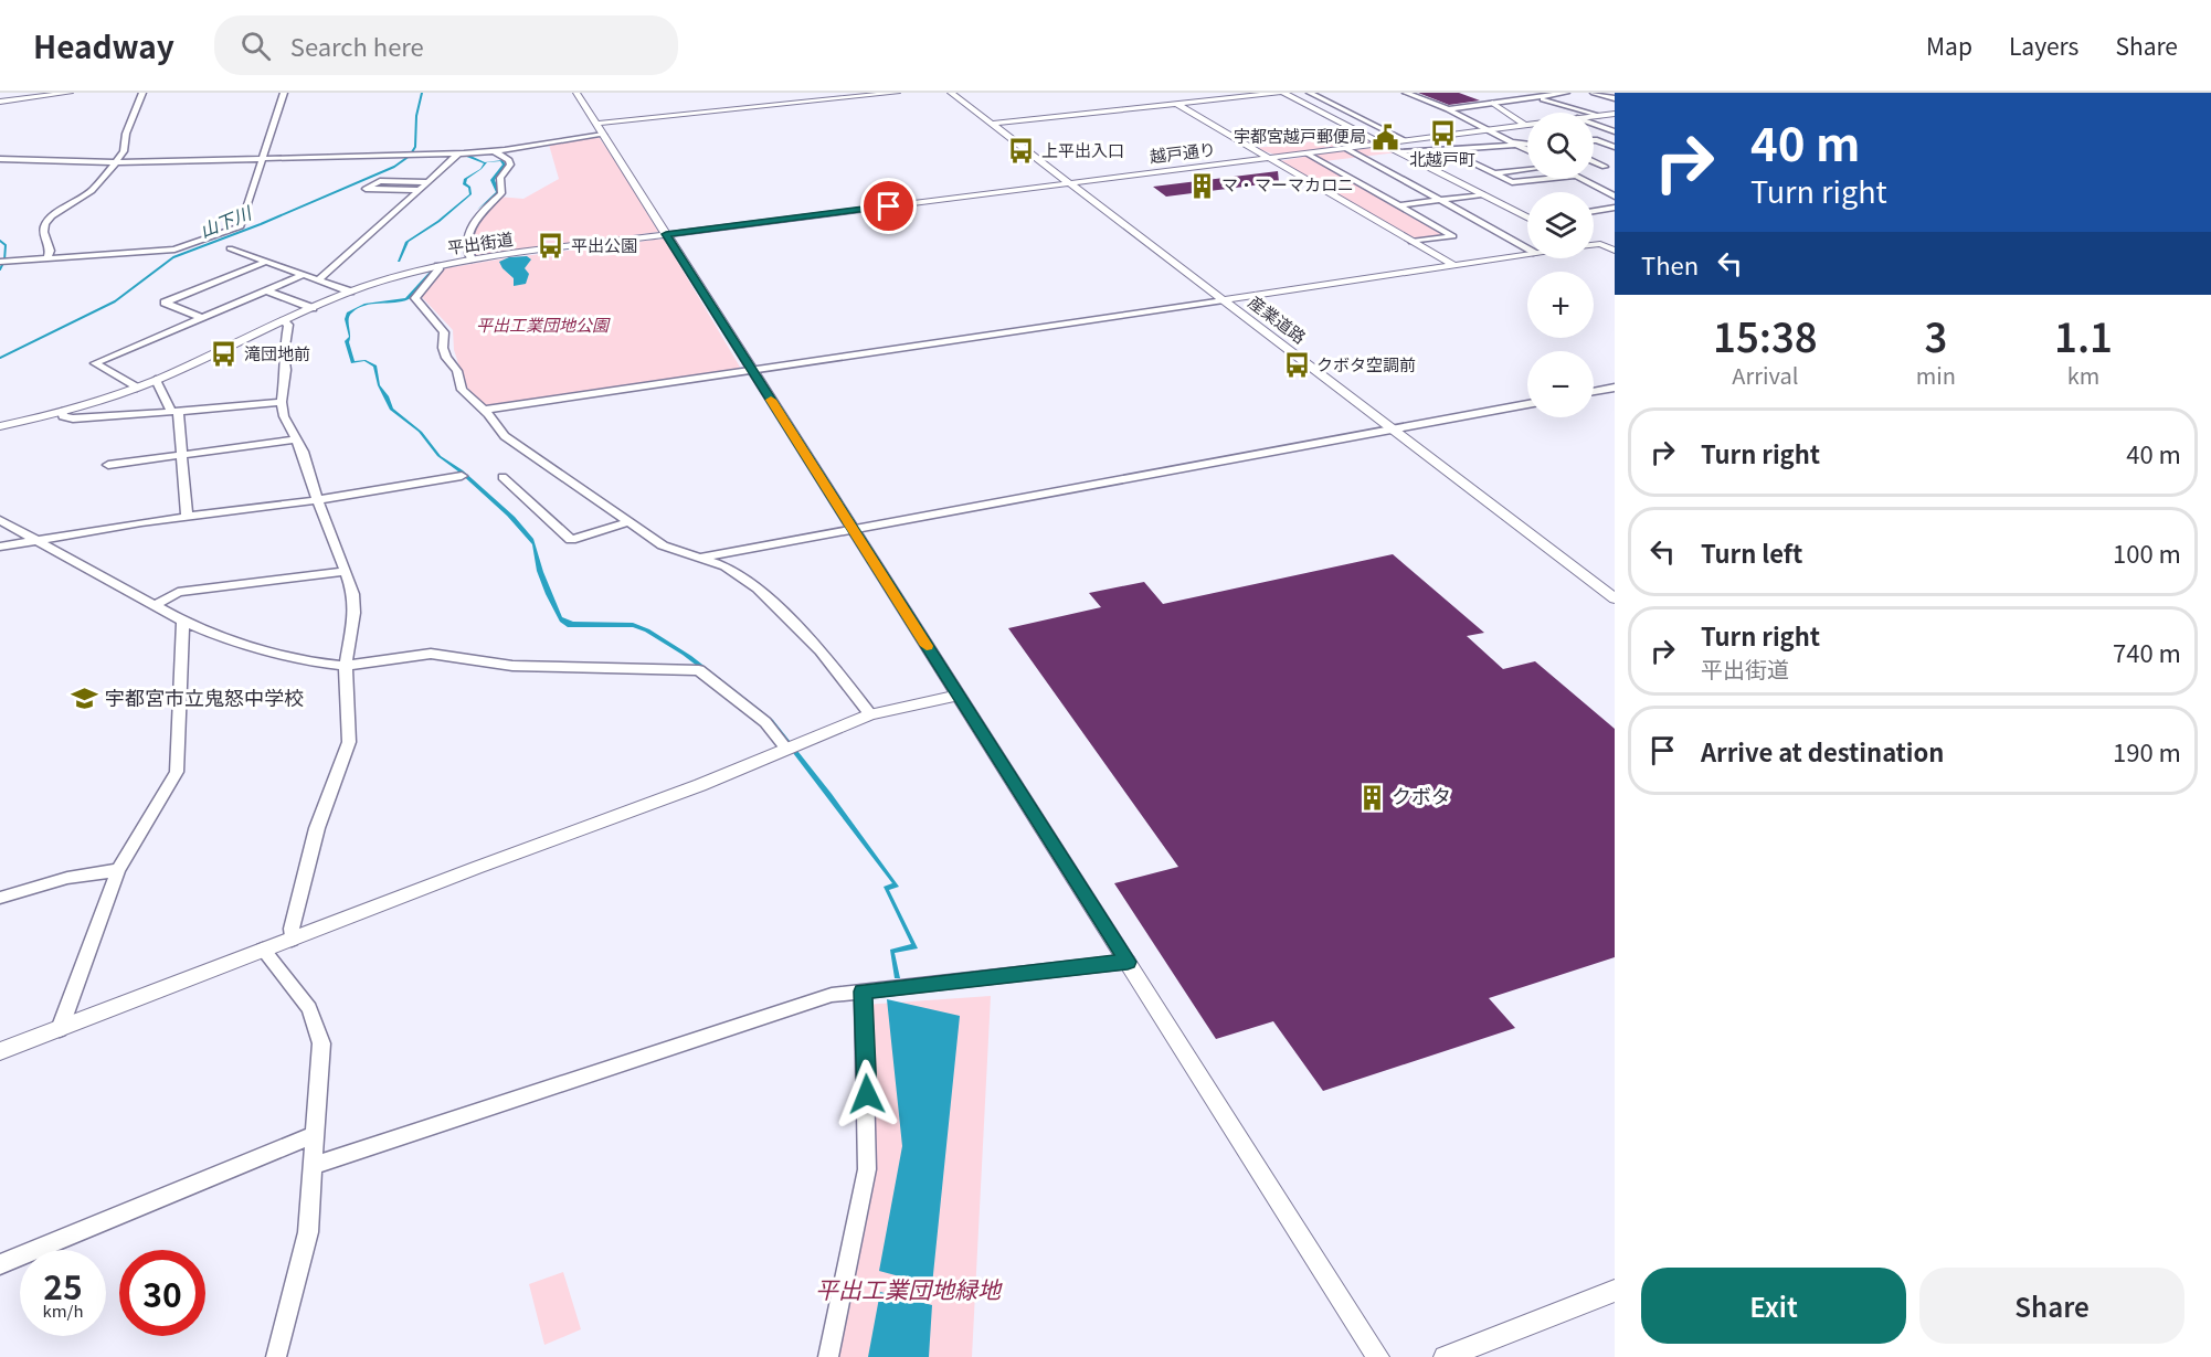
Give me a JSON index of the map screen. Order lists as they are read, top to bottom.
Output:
{
  "streets": {
    "street": ["越戸通り", "平出街道", "産業道路"]
  },
  "crossings": [
    ["越戸通り", "平出街道"],
    ["越戸通り", "産業道路"],
    ["平出街道", "産業道路"]
  ],
  "water": ["山下川"],
  "parks": ["平出工業団地公園", "平出工業団地緑地"],
  "places": {
    "bus stop": [
      "北越戸町",
      "上平出入口",
      "平出公園",
      "滝団地前",
      "クボタ空調前"
    ],
    "public building": ["宇都宮越戸郵便局"],
    "building": ["マ・マーマカロニ", "クボタ"],
    "school or university": ["宇都宮市立鬼怒中学校"]
  },
  "page": {
    "header": "Headway",
    "search": "Search here",
    "nav": ["Map", "Layers", "Share"],
    "turn": ["40 m", "Turn right"],
    "map_buttons": ["+", "−"],
    "then": "Then",
    "eta": [
      "15:38",
      "Arrival",
      "3",
      "min",
      "1.1",
      "km"
    ],
    "list": [
      {
        "name": "Turn right",
        "value": "40 m"
      },
      {
        "name": "Turn left",
        "value": "100 m"
      },
      {
        "name": "Turn right",
        "note": "平出街道",
        "value": "740 m"
      },
      {
        "name": "Arrive at destination",
        "value": "190 m"
      }
    ],
    "speed": "25 km/h",
    "limit": "30",
    "buttons": ["Exit", "Share"]
  }
}
